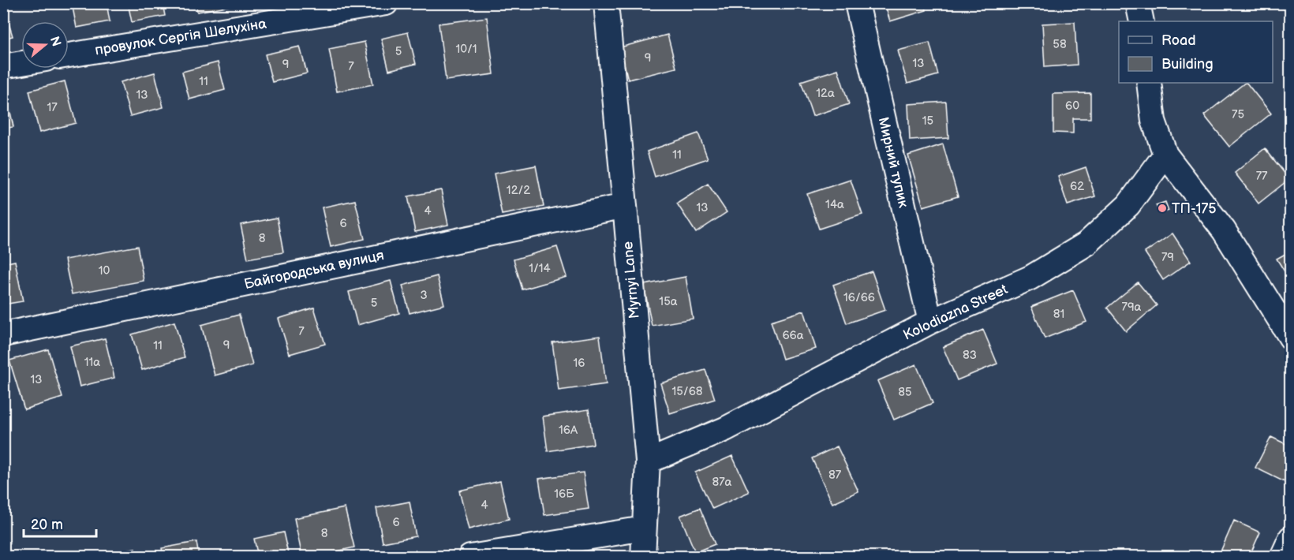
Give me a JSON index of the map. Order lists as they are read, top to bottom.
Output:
{
  "streets": {
    "street": [
      "провулок Сергія Шелухіна",
      "Мирний тупик",
      "Байгородська вулиця",
      "Myrnyi Lane",
      "Kolodiazna Street"
    ]
  },
  "crossings": [
    ["Мирний тупик", "Kolodiazna Street"],
    ["Байгородська вулиця", "Myrnyi Lane"],
    ["Myrnyi Lane", "Kolodiazna Street"]
  ],
  "places": ["ТП-175"],
  "house_numbers": [
    "58",
    "10/1",
    "5",
    "9",
    "13",
    "9",
    "7",
    "11",
    "12а",
    "13",
    "60",
    "17",
    "75",
    "15",
    "11",
    "77",
    "62",
    "12/2",
    "14а",
    "13",
    "4",
    "6",
    "8",
    "79",
    "1/14",
    "10",
    "3",
    "16/66",
    "15а",
    "5",
    "79а",
    "81",
    "7",
    "66а",
    "9",
    "11",
    "83",
    "11а",
    "16",
    "13",
    "15/68",
    "85",
    "16А",
    "87",
    "87а",
    "16Б",
    "4",
    "6",
    "8"
  ],
  "legend": ["Road", "Building"],
  "scale_bar": "20 m",
  "north": "right"
}
